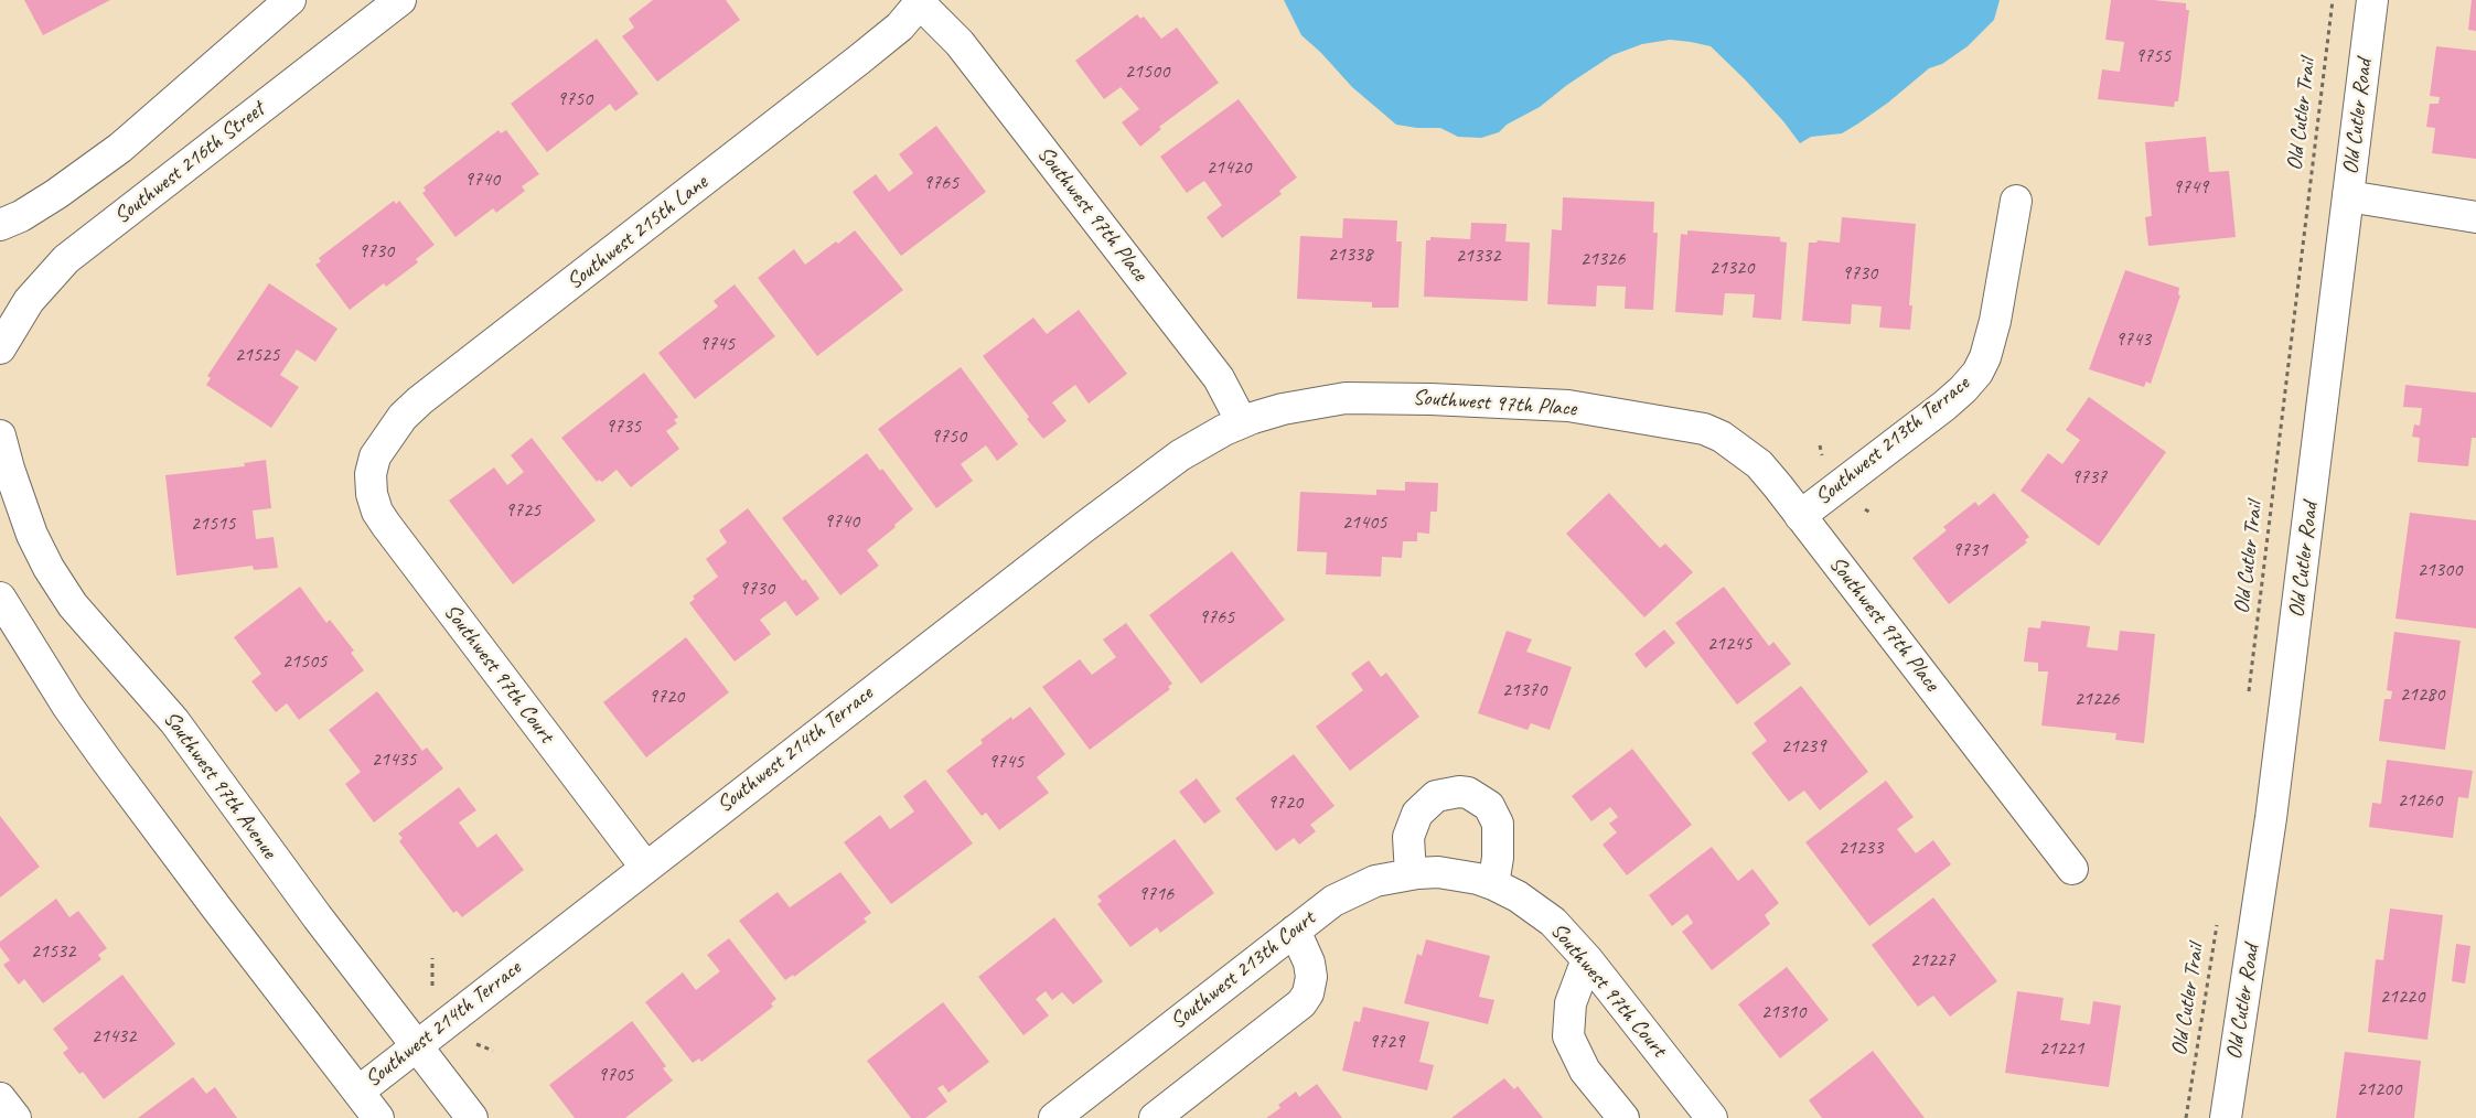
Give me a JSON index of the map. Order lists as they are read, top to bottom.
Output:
{
  "streets": {
    "street": [
      "Old Cutler Road",
      "Southwest 216th Street",
      "Southwest 97th Place",
      "Southwest 215th Lane",
      "Southwest 213th Terrace",
      "Southwest 97th Court",
      "Southwest 214th Terrace",
      "Southwest 97th Avenue",
      "Southwest 213th Court"
    ],
    "path": ["Old Cutler Trail"]
  },
  "crossings": [
    ["Southwest 97th Place", "Southwest 215th Lane"],
    ["Southwest 97th Place", "Southwest 213th Terrace"],
    ["Southwest 97th Place", "Southwest 214th Terrace"],
    ["Southwest 215th Lane", "Southwest 97th Court"],
    ["Southwest 97th Court", "Southwest 214th Terrace"],
    ["Southwest 97th Court", "Southwest 213th Court"],
    ["Southwest 214th Terrace", "Southwest 97th Avenue"]
  ],
  "house_numbers": [
    "9755",
    "21500",
    "9750",
    "21420",
    "9740",
    "9765",
    "9749",
    "9730",
    "21338",
    "21332",
    "21326",
    "21320",
    "9730",
    "9743",
    "9745",
    "21525",
    "9735",
    "9750",
    "9737",
    "9725",
    "9740",
    "21405",
    "21515",
    "9731",
    "21300",
    "9730",
    "9765",
    "21245",
    "21505",
    "21370",
    "21280",
    "9720",
    "21226",
    "21239",
    "21435",
    "9745",
    "21260",
    "9720",
    "21233",
    "9716",
    "21532",
    "21227",
    "21220",
    "21310",
    "21432",
    "9729",
    "21221",
    "9705",
    "21200"
  ]
}
